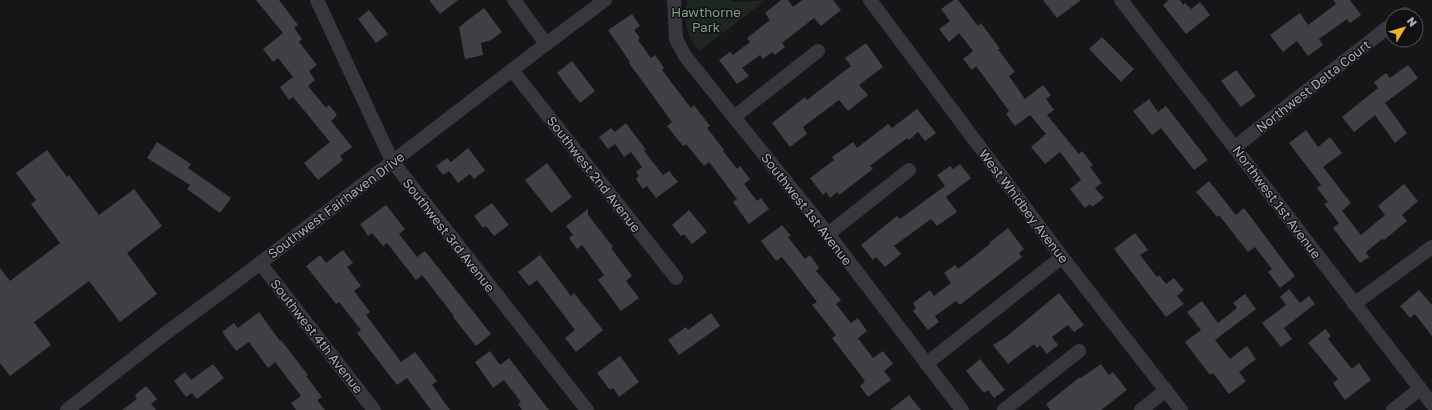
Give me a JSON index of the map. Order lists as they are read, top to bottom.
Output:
{
  "streets": {
    "street": [
      "Northwest Delta Court",
      "Southwest 2nd Avenue",
      "Northwest 1st Avenue",
      "Southwest Fairhaven Drive",
      "West Whidbey Avenue",
      "Southwest 1st Avenue",
      "Southwest 3rd Avenue",
      "Southwest 4th Avenue"
    ]
  },
  "crossings": [
    ["Northwest Delta Court", "Northwest 1st Avenue"],
    ["Southwest 2nd Avenue", "Southwest Fairhaven Drive"],
    ["Southwest Fairhaven Drive", "Southwest 3rd Avenue"],
    ["Southwest Fairhaven Drive", "Southwest 4th Avenue"]
  ],
  "parks": ["Hawthorne Park"],
  "north": "top right"
}
